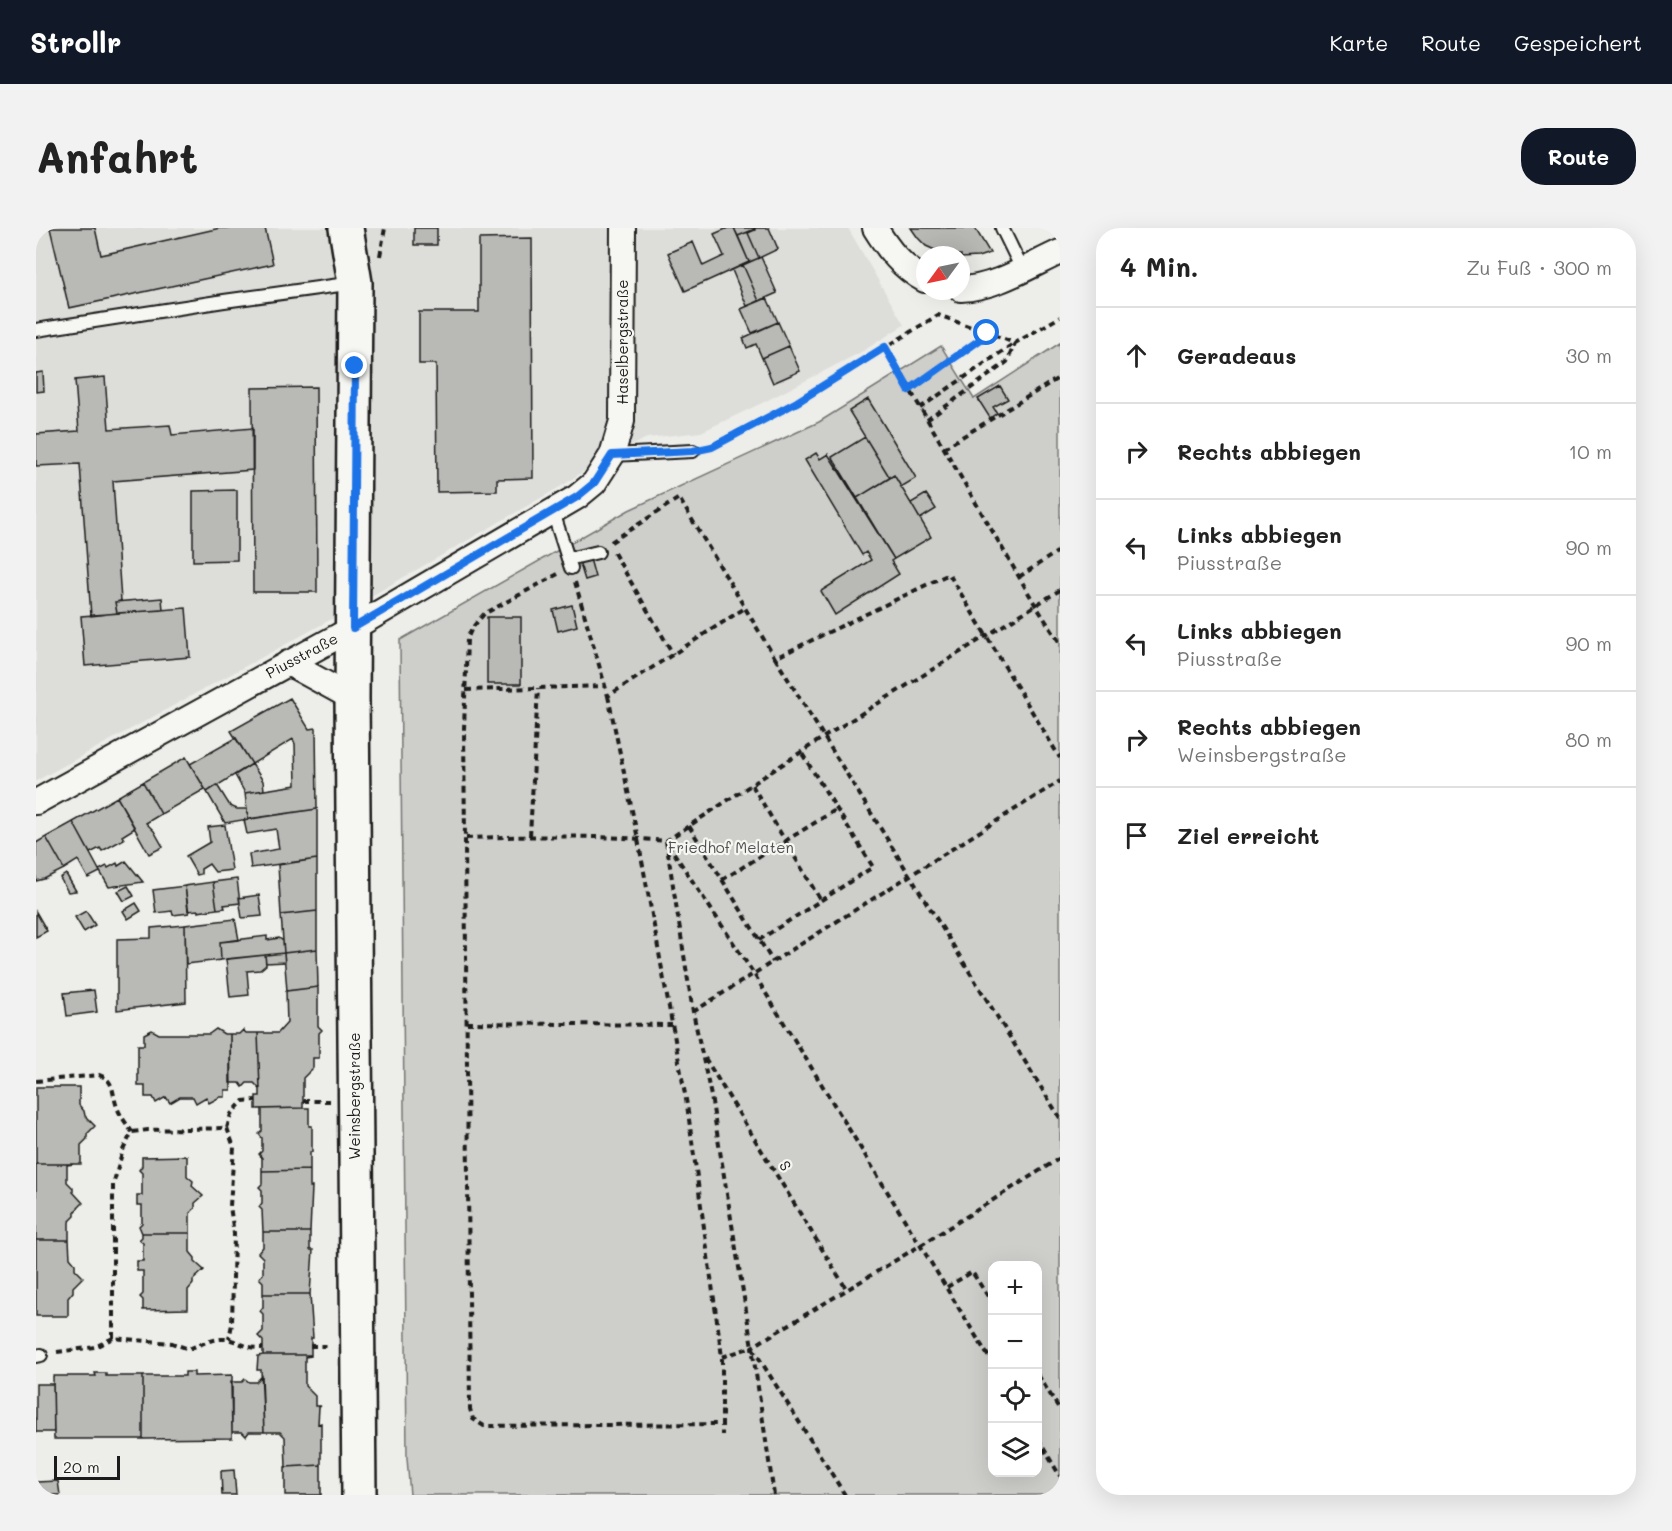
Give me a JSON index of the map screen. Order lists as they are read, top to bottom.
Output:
{
  "streets": {
    "street": ["Haselbergstraße", "Piusstraße", "Weinsbergstraße"],
    "path": ["S"]
  },
  "crossings": [
    ["Haselbergstraße", "Piusstraße"],
    ["Piusstraße", "Weinsbergstraße"]
  ],
  "parks": ["Friedhof Melaten"],
  "scale_bar": "20 m",
  "north": "bottom left",
  "page": {
    "header": "Strollr",
    "nav": ["Karte", "Route", "Gespeichert"],
    "buttons": "Route",
    "title": "Anfahrt",
    "heading": ["4 Min.", "Zu Fuß · 300 m"],
    "list": [
      ["Geradeaus", "30 m"],
      ["Rechts abbiegen", "10 m"],
      ["Links abbiegen", "Piusstraße", "90 m"],
      ["Links abbiegen", "Piusstraße", "90 m"],
      ["Rechts abbiegen", "Weinsbergstraße", "80 m"],
      "Ziel erreicht"
    ],
    "map_buttons": ["+", "−"],
    "scale": "20 m"
  }
}
